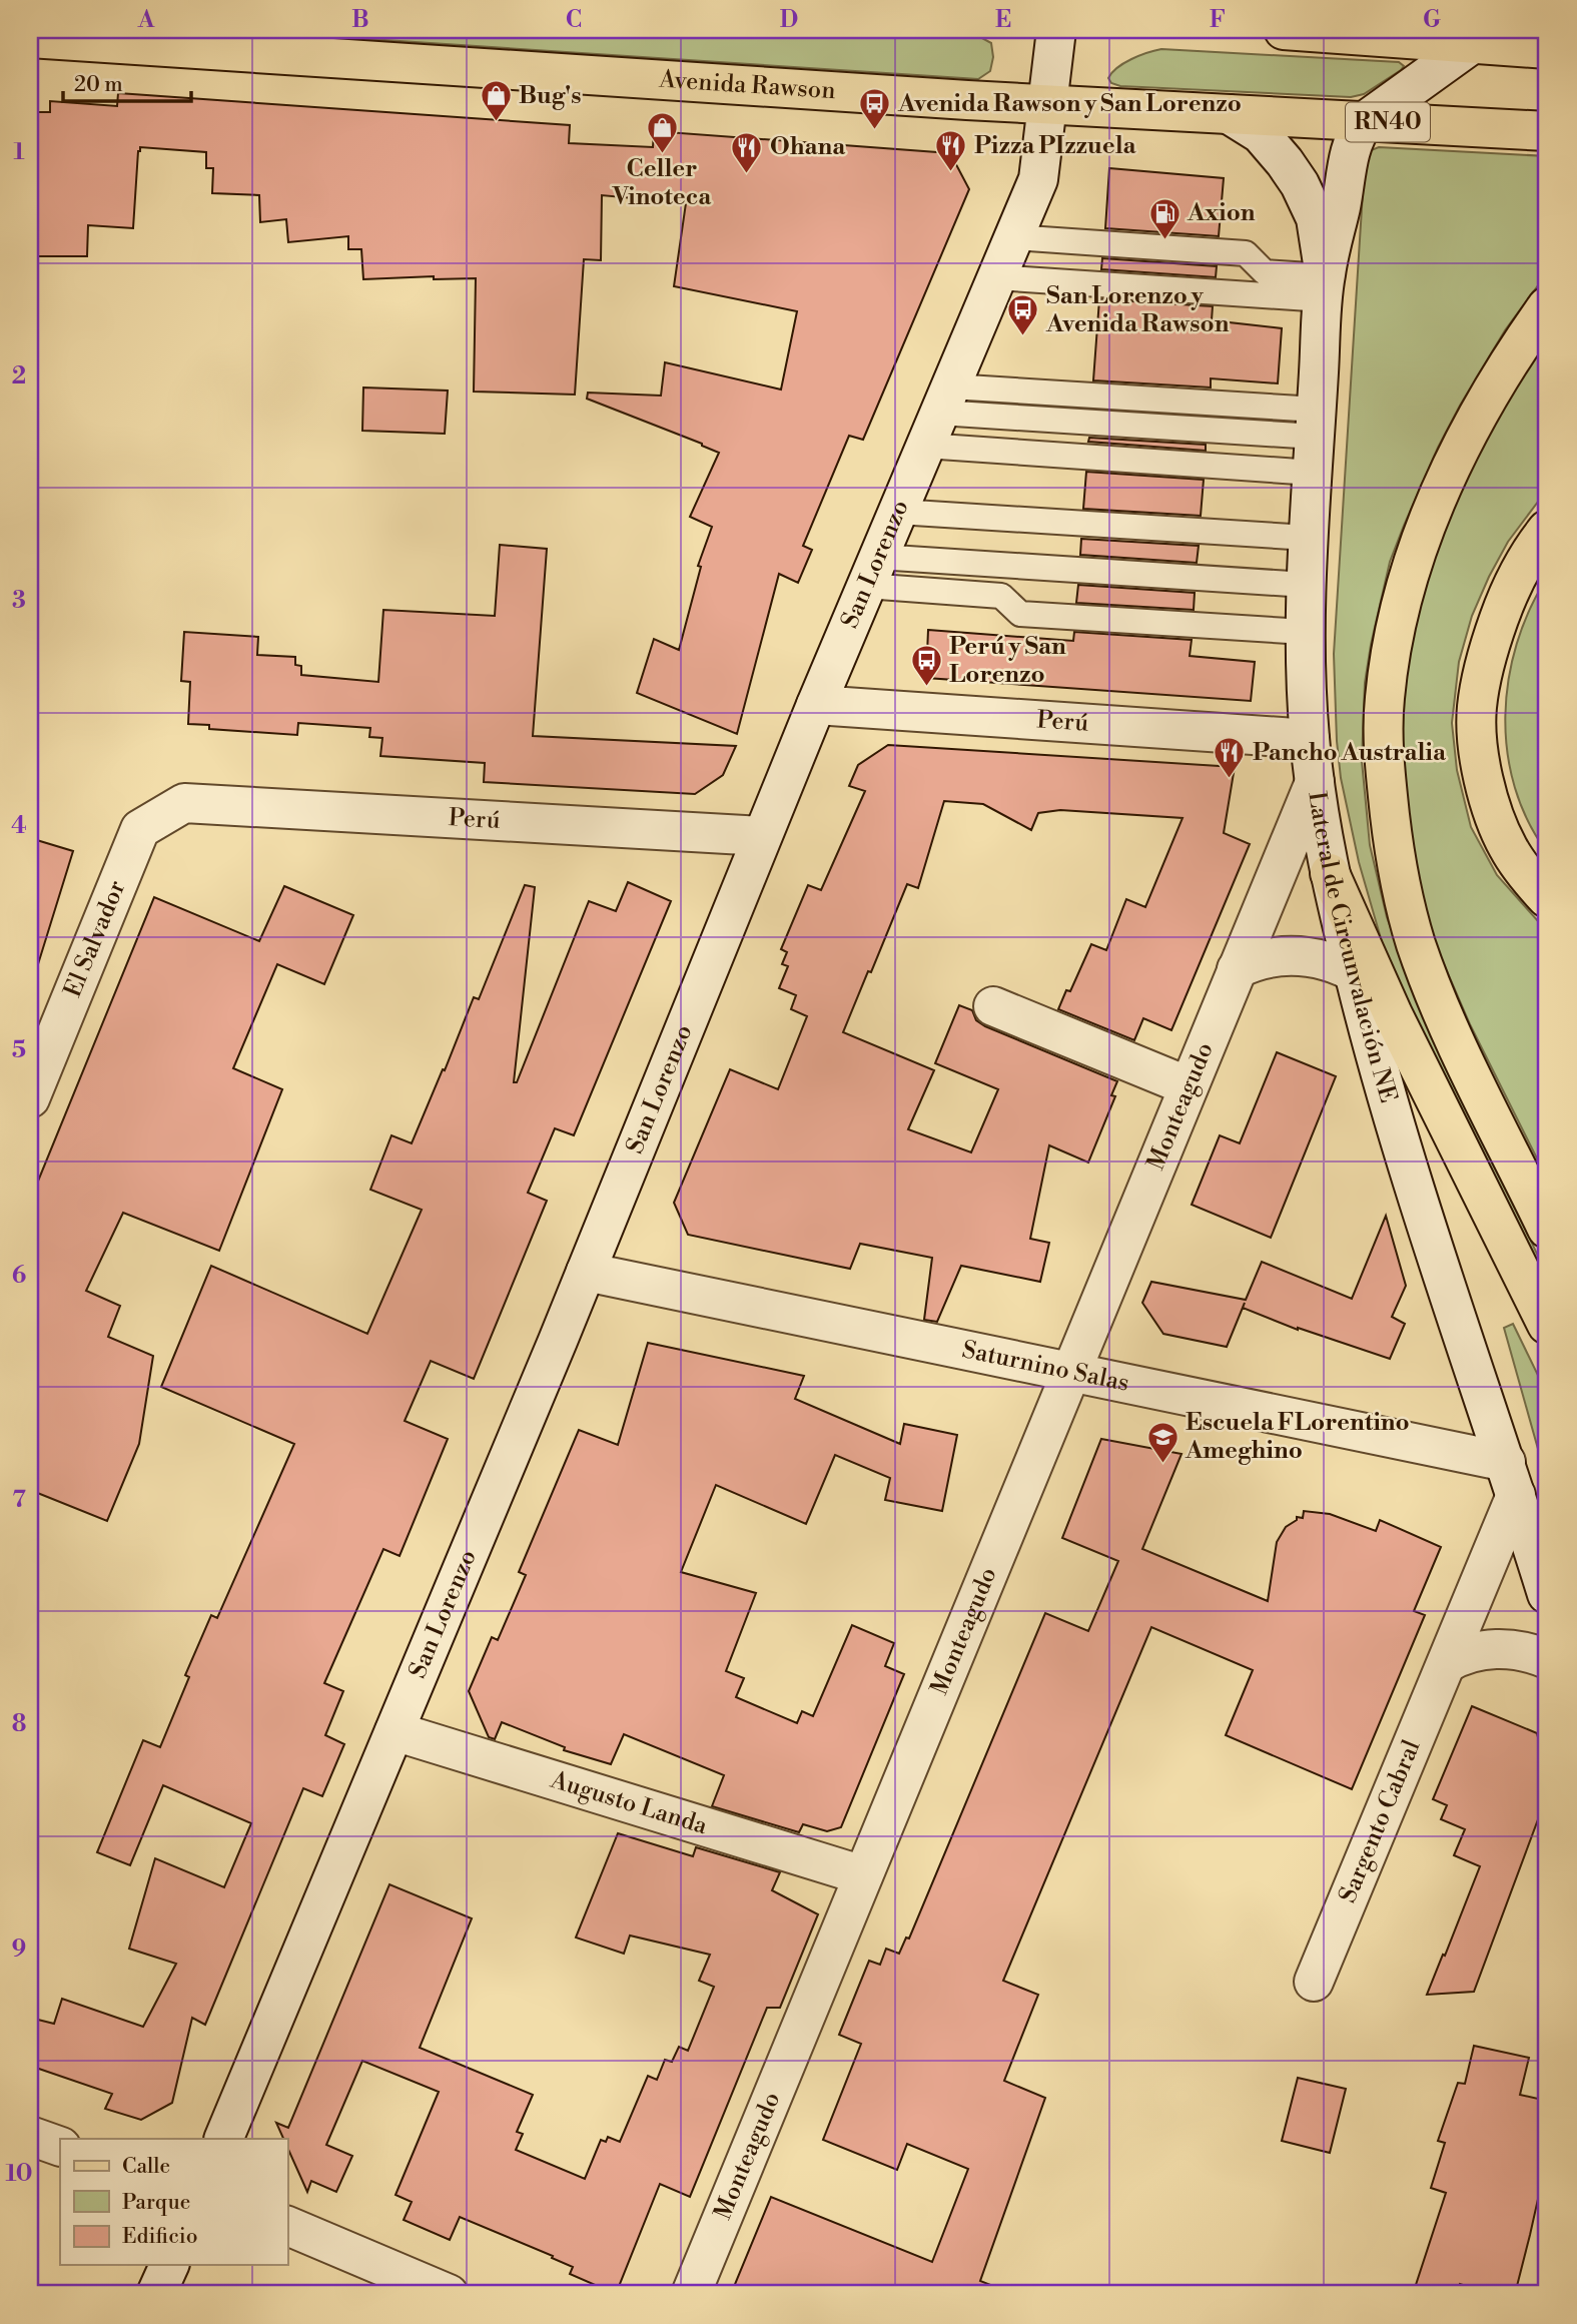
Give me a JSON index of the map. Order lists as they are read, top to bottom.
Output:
{
  "streets": {
    "main road": ["Avenida Rawson", "RN40"],
    "street": [
      "San Lorenzo",
      "Perú",
      "El Salvador",
      "Lateral de Circunvalación NE",
      "Monteagudo",
      "Saturnino Salas",
      "Augusto Landa",
      "Sargento Cabral"
    ]
  },
  "crossings": [
    ["Avenida Rawson", "San Lorenzo"],
    ["Avenida Rawson", "Lateral de Circunvalación NE"],
    ["San Lorenzo", "Perú"],
    ["San Lorenzo", "Saturnino Salas"],
    ["San Lorenzo", "Augusto Landa"],
    ["Perú", "El Salvador"],
    ["Perú", "Lateral de Circunvalación NE"],
    ["Lateral de Circunvalación NE", "Monteagudo"],
    ["Lateral de Circunvalación NE", "Saturnino Salas"],
    ["Lateral de Circunvalación NE", "Sargento Cabral"],
    ["Monteagudo", "Saturnino Salas"],
    ["Monteagudo", "Augusto Landa"],
    ["Saturnino Salas", "Sargento Cabral"]
  ],
  "places": {
    "shop": ["Bug's", "Celler Vinoteca"],
    "bus stop": ["Avenida Rawson y San Lorenzo", "San Lorenzo y Avenida Rawson", "Perú y San Lorenzo"],
    "restaurant": ["Pizza PIzzuela", "Ohana", "Pancho Australia"],
    "fuel station": ["Axion"],
    "school or university": ["Escuela FLorentino Ameghino"]
  },
  "legend": ["Calle", "Parque", "Edificio"],
  "scale_bar": "20 m",
  "grid": {
    "columns": [
      "A",
      "B",
      "C",
      "D",
      "E",
      "F",
      "G"
    ],
    "rows": [
      "1",
      "2",
      "3",
      "4",
      "5",
      "6",
      "7",
      "8",
      "9",
      "10"
    ]
  }
}
